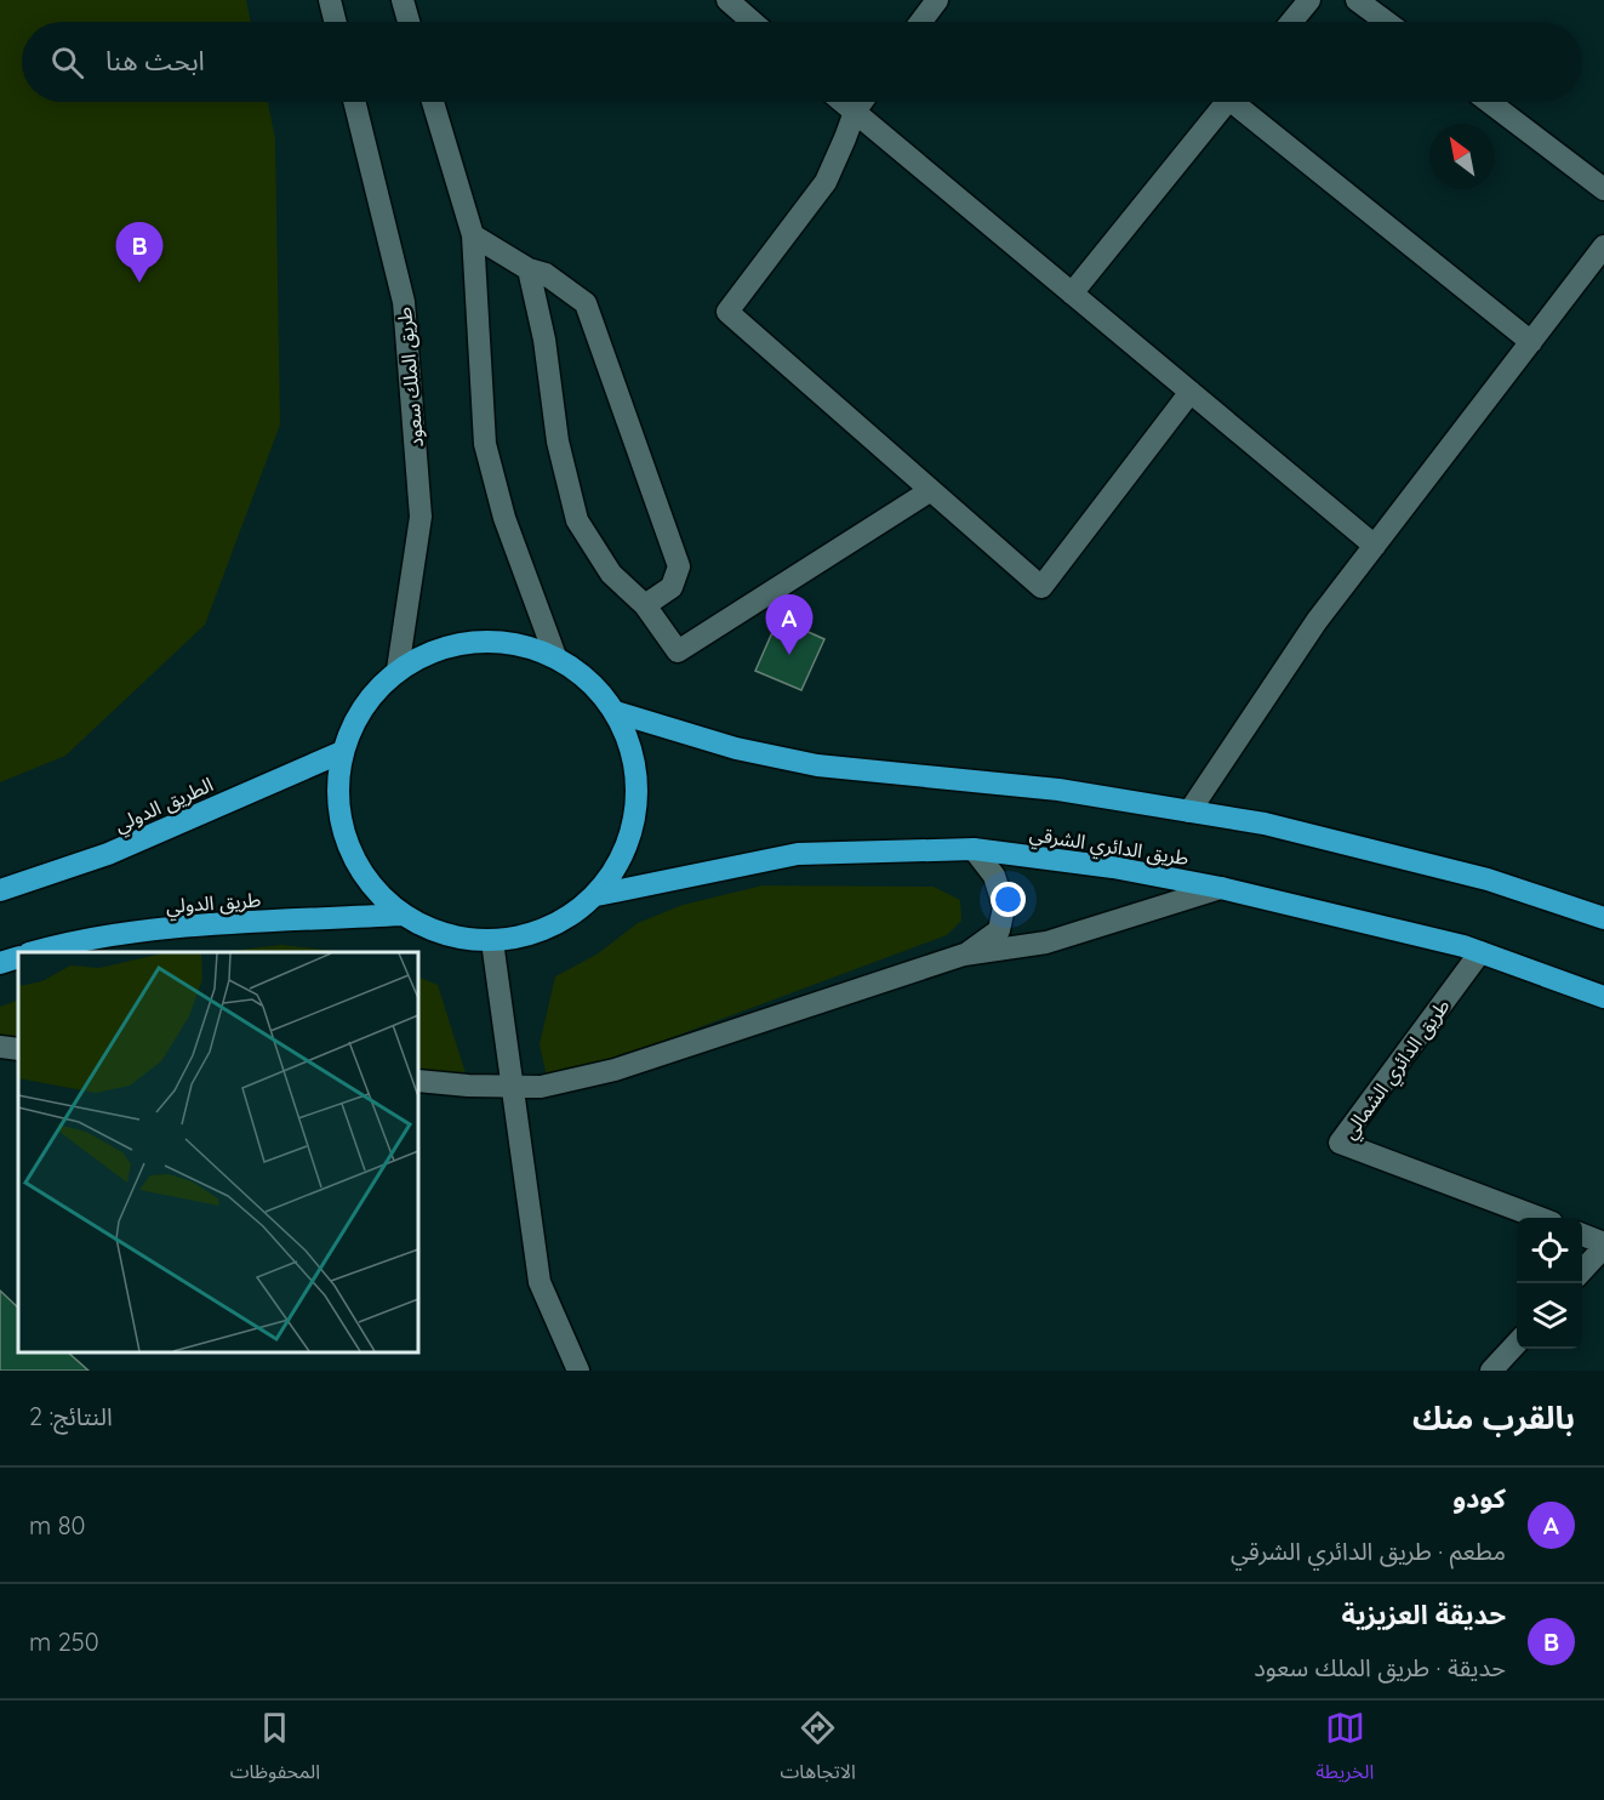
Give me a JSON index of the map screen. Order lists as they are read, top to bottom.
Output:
{
  "streets": {
    "highway": ["الطريق الدولي", "طريق الدائري الشرقي", "طريق الدولي"],
    "street": ["طريق الملك سعود", "طريق الدائري الشمالي"]
  },
  "crossings": [
    ["طريق الدائري الشرقي", "طريق الدائري الشمالي"]
  ],
  "north": "top left",
  "page": {
    "search": "ابحث هنا",
    "pins": ["B", "A"],
    "heading": ["بالقرب منك", "النتائج: 2"],
    "list": [
      {
        "mark": "A",
        "name": "كودو",
        "note": "مطعم · طريق الدائري الشرقي",
        "value": "80 m"
      },
      {
        "mark": "B",
        "name": "حديقة العزيزية",
        "note": "حديقة · طريق الملك سعود",
        "value": "250 m"
      }
    ],
    "nav": ["الخريطة", "الاتجاهات", "المحفوظات"]
  }
}
